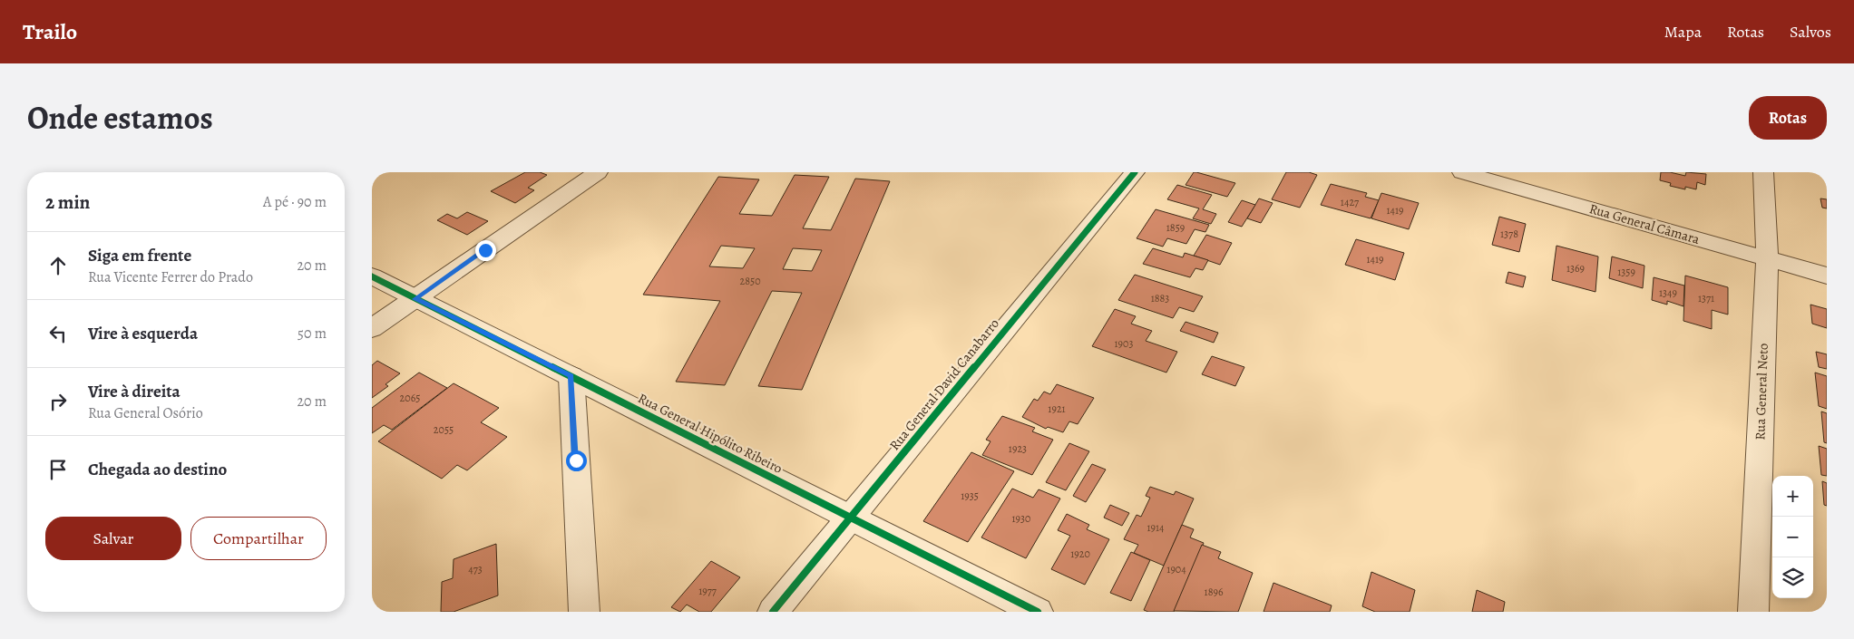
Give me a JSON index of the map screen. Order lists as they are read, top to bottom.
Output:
{
  "streets": {
    "street": [
      "Rua General Câmara",
      "Rua General David Canabarro",
      "Rua General Neto",
      "Rua General Hipólito Ribeiro"
    ]
  },
  "crossings": [
    ["Rua General Câmara", "Rua General Neto"],
    ["Rua General David Canabarro", "Rua General Hipólito Ribeiro"]
  ],
  "house_numbers": [
    "1427",
    "1419",
    "1859",
    "1378",
    "1419",
    "1369",
    "1359",
    "2850",
    "1349",
    "1883",
    "1371",
    "1903",
    "2065",
    "1921",
    "2055",
    "1923",
    "1935",
    "1930",
    "1914",
    "1920",
    "473",
    "1904",
    "1977",
    "1896"
  ],
  "page": {
    "header": "Trailo",
    "nav": ["Mapa", "Rotas", "Salvos"],
    "title": "Onde estamos",
    "buttons": [
      "Rotas",
      ["Salvar", "Compartilhar"]
    ],
    "heading": ["2 min", "A pé · 90 m"],
    "list": [
      ["Siga em frente", "Rua Vicente Ferrer do Prado", "20 m"],
      ["Vire à esquerda", "50 m"],
      ["Vire à direita", "Rua General Osório", "20 m"],
      "Chegada ao destino"
    ],
    "map_buttons": ["+", "−"]
  }
}
